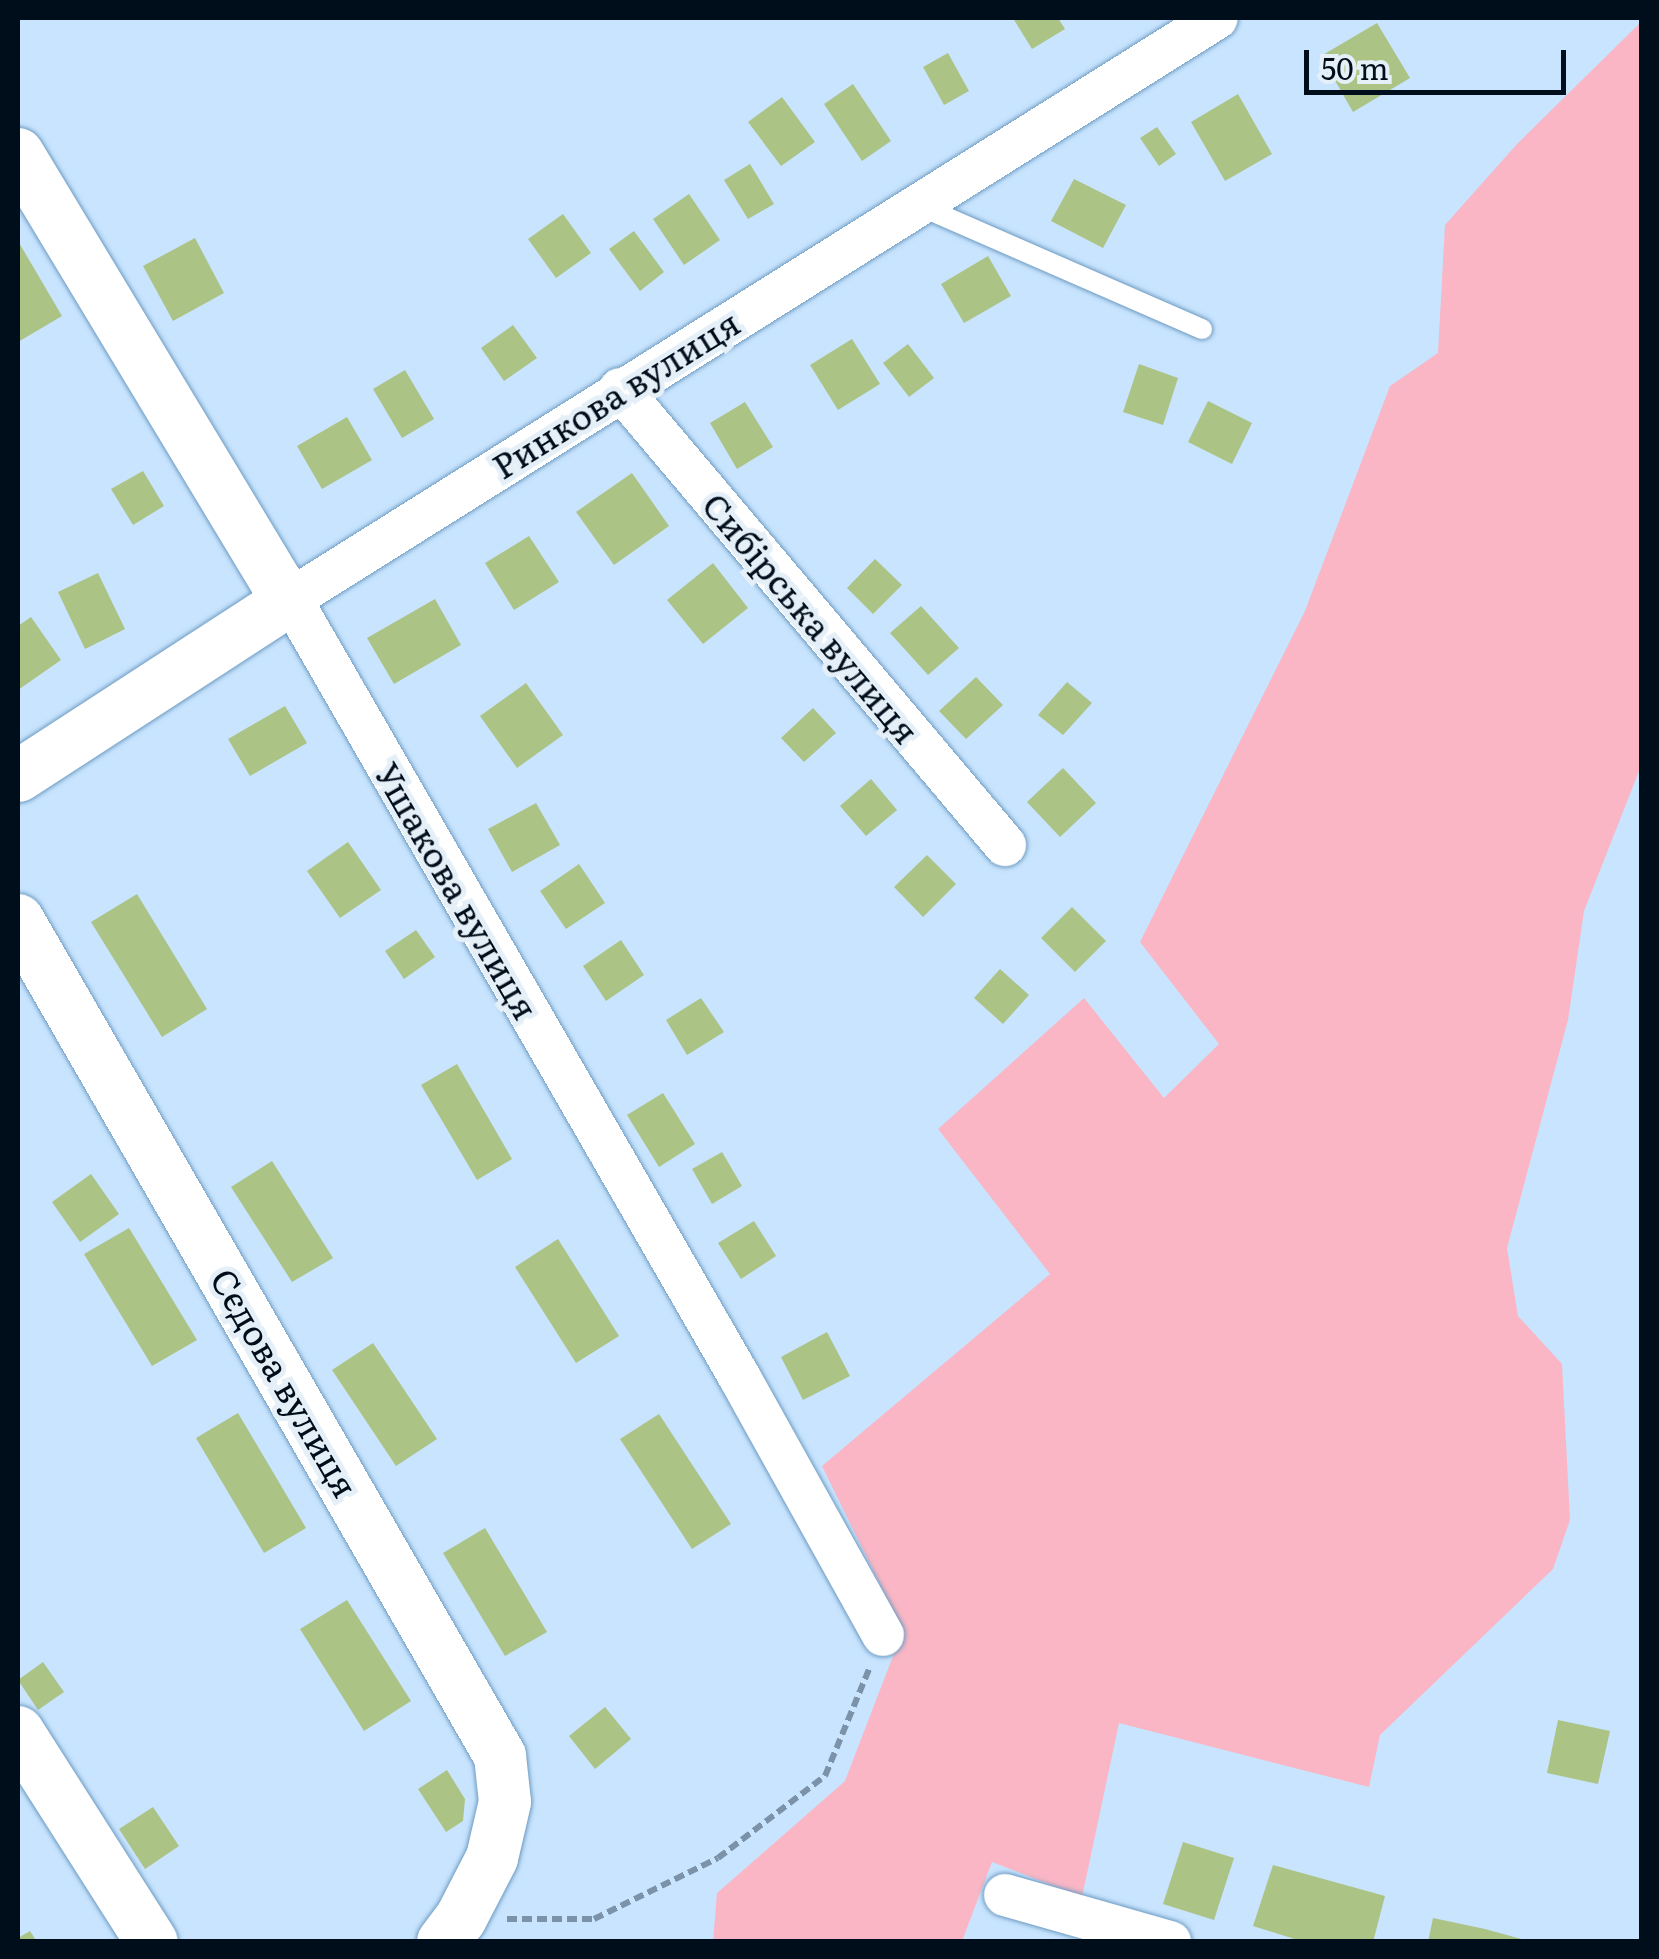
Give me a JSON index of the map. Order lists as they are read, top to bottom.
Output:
{
  "streets": {
    "street": [
      "Ринкова вулиця",
      "Сибірська вулиця",
      "Ушакова вулиця",
      "Сєдова вулиця"
    ]
  },
  "crossings": [
    ["Ринкова вулиця", "Сибірська вулиця"],
    ["Ринкова вулиця", "Ушакова вулиця"]
  ],
  "scale_bar": "50 m"
}
